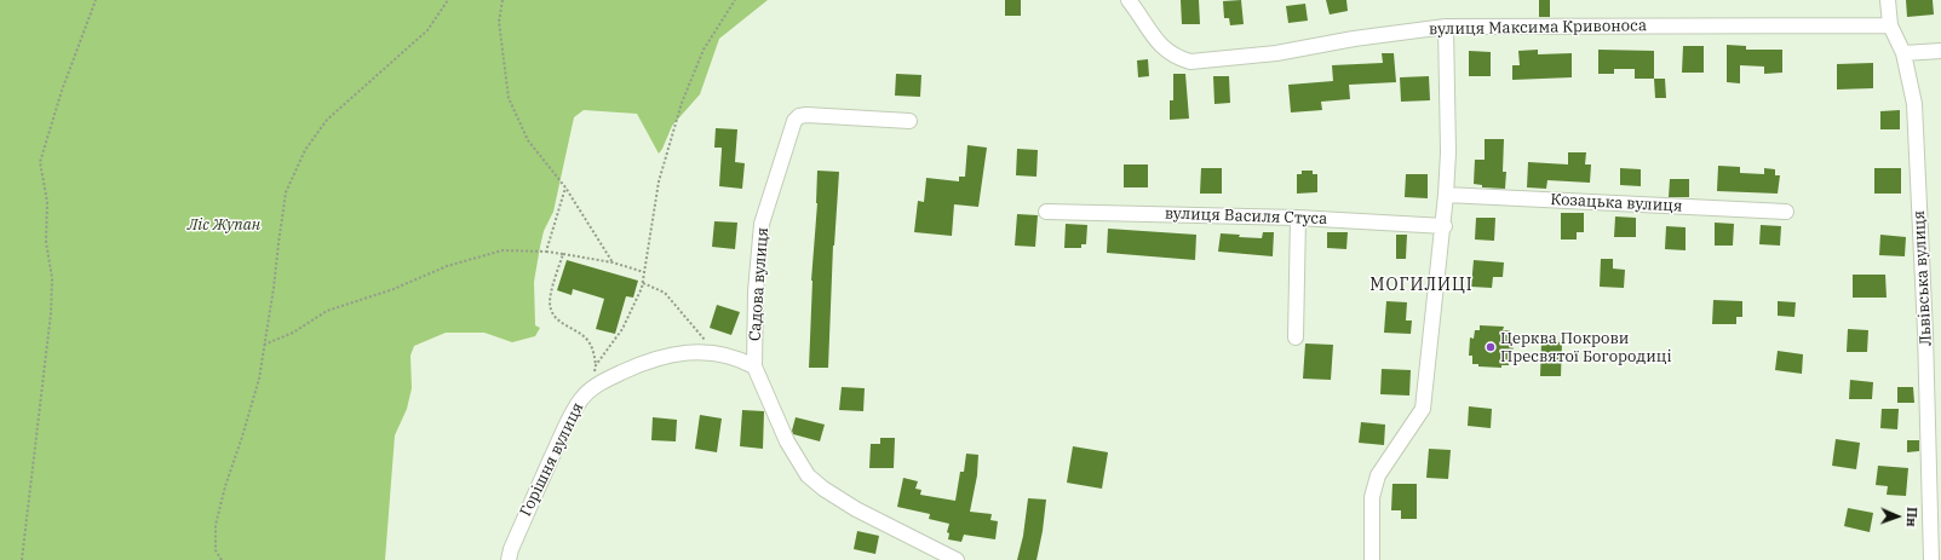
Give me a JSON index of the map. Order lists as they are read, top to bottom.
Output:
{
  "streets": {
    "street": [
      "вулиця Максима Кривоноса",
      "Козацька вулиця",
      "вулиця Василя Стуса",
      "Львівська вулиця",
      "Садова вулиця",
      "Горішня вулиця"
    ]
  },
  "crossings": [
    ["вулиця Максима Кривоноса", "Львівська вулиця"],
    ["Садова вулиця", "Горішня вулиця"]
  ],
  "districts": ["МОГИЛИЦІ"],
  "parks": ["Ліс Жупан"],
  "places": ["Церква Покрови Пресвятої Богородиці"],
  "north": "right"
}
